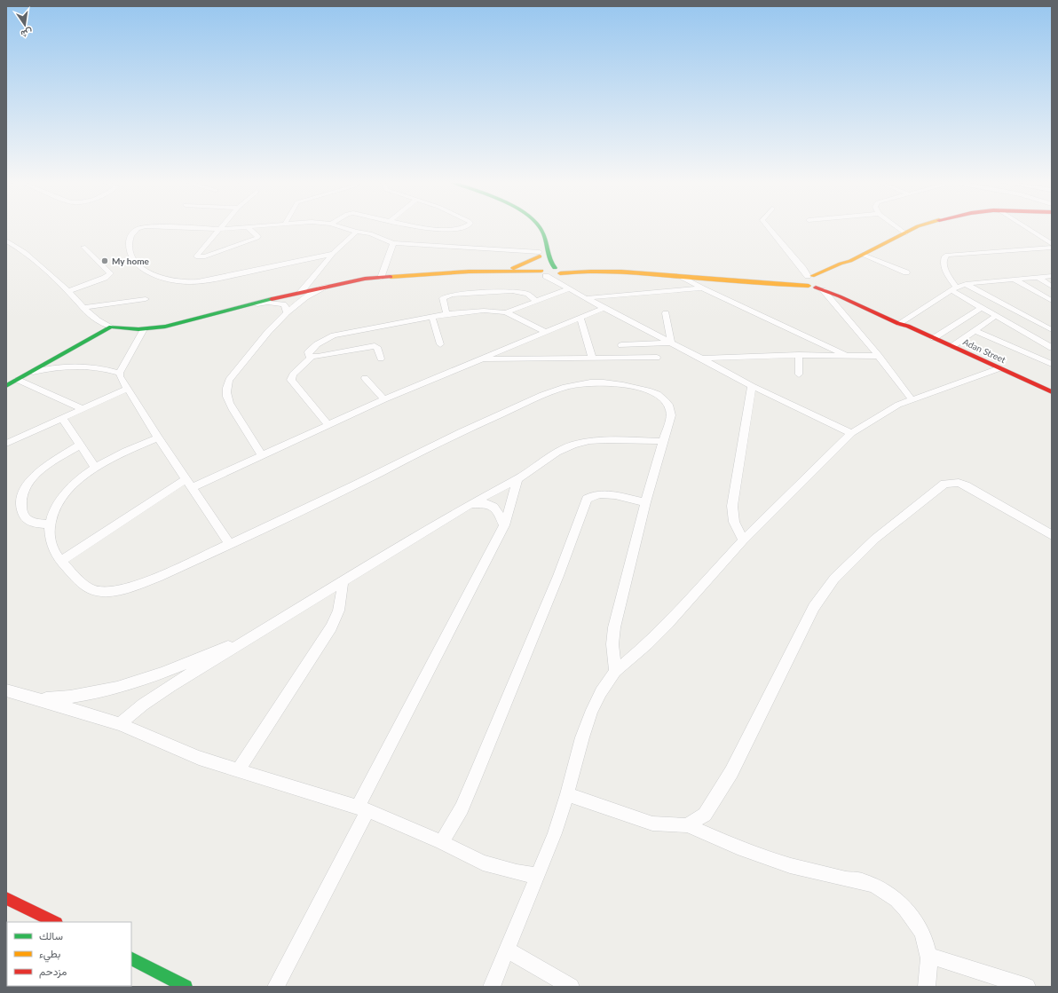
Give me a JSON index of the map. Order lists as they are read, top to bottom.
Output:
{
  "streets": {
    "street": ["Adan Street"]
  },
  "places": ["My home"],
  "legend": ["سالك", "بطيء", "مزدحم"],
  "north": "bottom"
}
